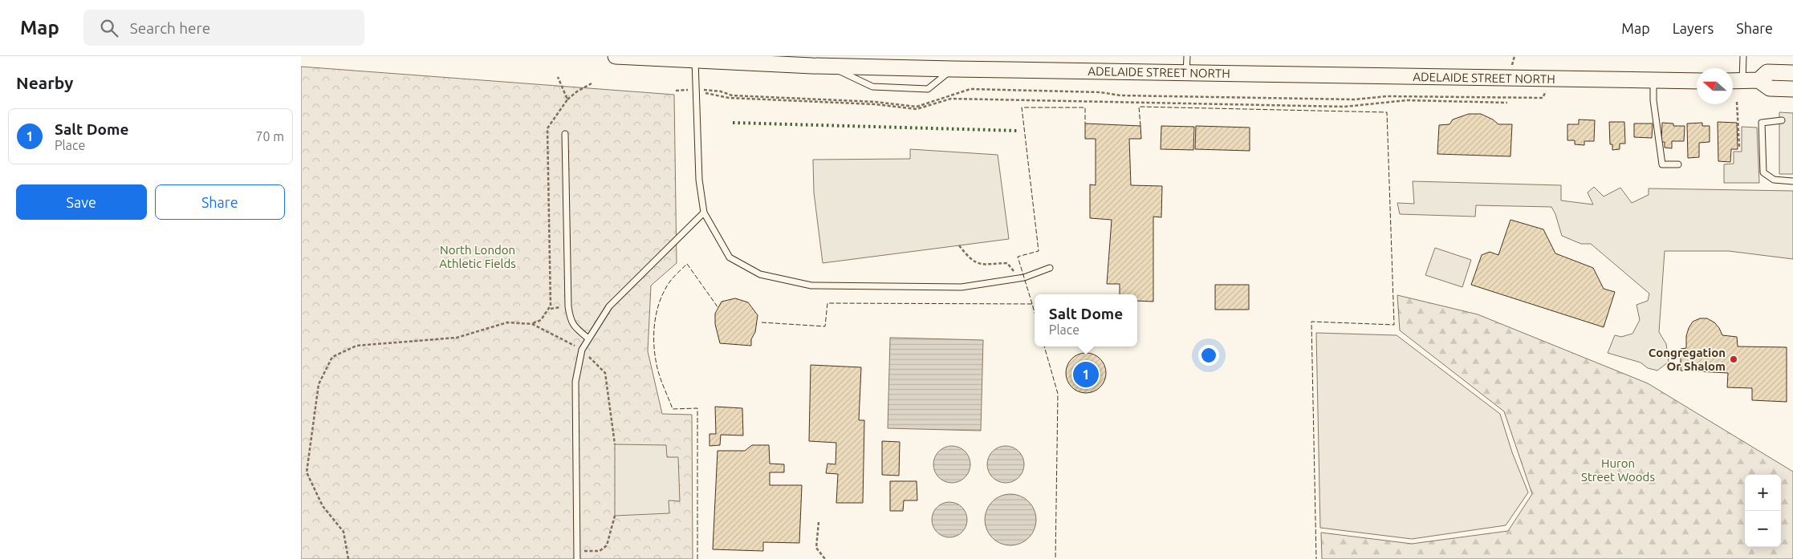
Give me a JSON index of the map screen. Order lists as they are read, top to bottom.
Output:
{
  "streets": {
    "main road": ["ADELAIDE STREET NORTH"]
  },
  "parks": ["North London Athletic Fields", "Huron Street Woods"],
  "places": ["Congregation Or Shalom"],
  "north": "left",
  "page": {
    "header": "Map",
    "search": "Search here",
    "nav": ["Map", "Layers", "Share"],
    "heading": "Nearby",
    "list": [
      {
        "mark": "1",
        "name": "Salt Dome",
        "note": "Place",
        "value": "70 m"
      }
    ],
    "buttons": ["Save", "Share"],
    "popup": ["Salt Dome", "Place"],
    "pins": "1",
    "map_buttons": ["+", "−"]
  }
}
